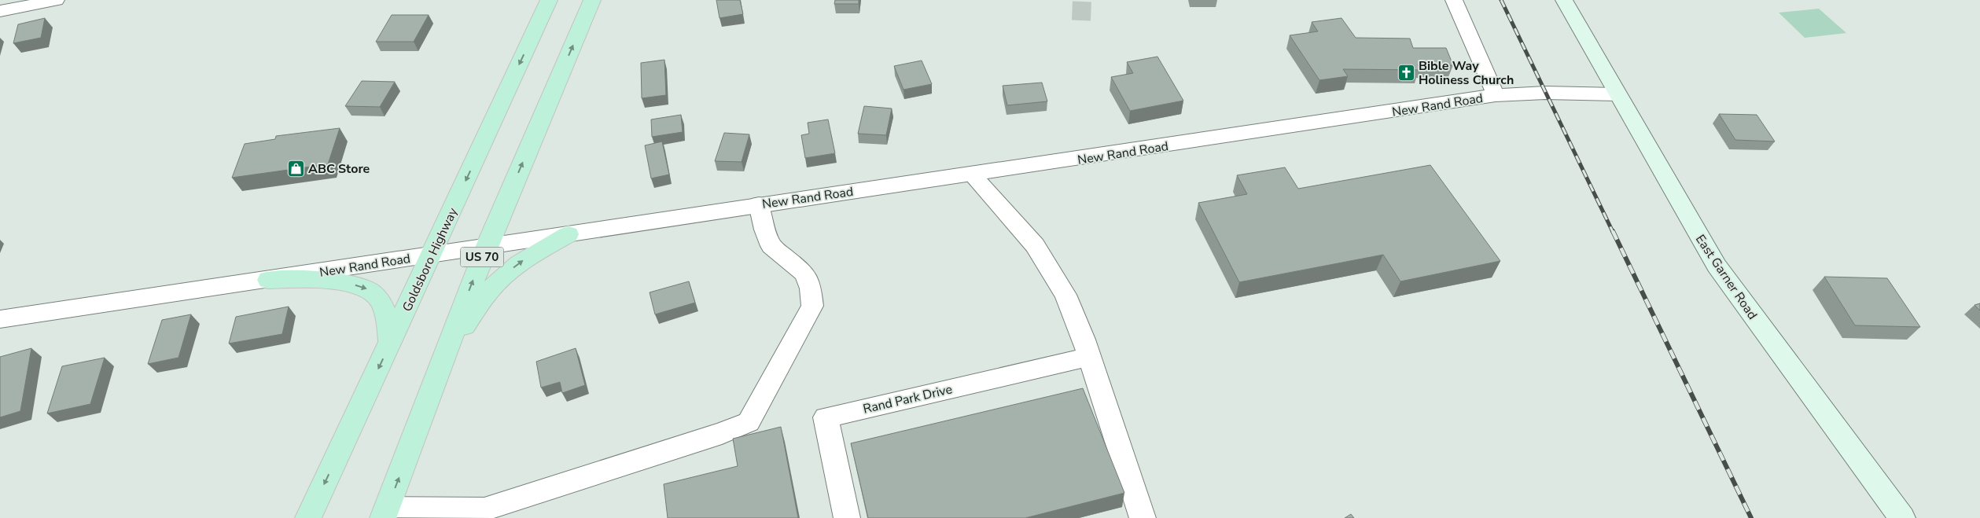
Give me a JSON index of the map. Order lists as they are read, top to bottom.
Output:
{
  "streets": {
    "main road": ["US 70", "Goldsboro Highway", "East Garner Road"],
    "street": ["New Rand Road", "Rand Park Drive"]
  },
  "crossings": [
    ["New Rand Road", "US 70"],
    ["New Rand Road", "Goldsboro Highway"],
    ["New Rand Road", "East Garner Road"]
  ],
  "places": {
    "church": ["Bible Way Holiness Church"],
    "shop": ["ABC Store"]
  }
}
